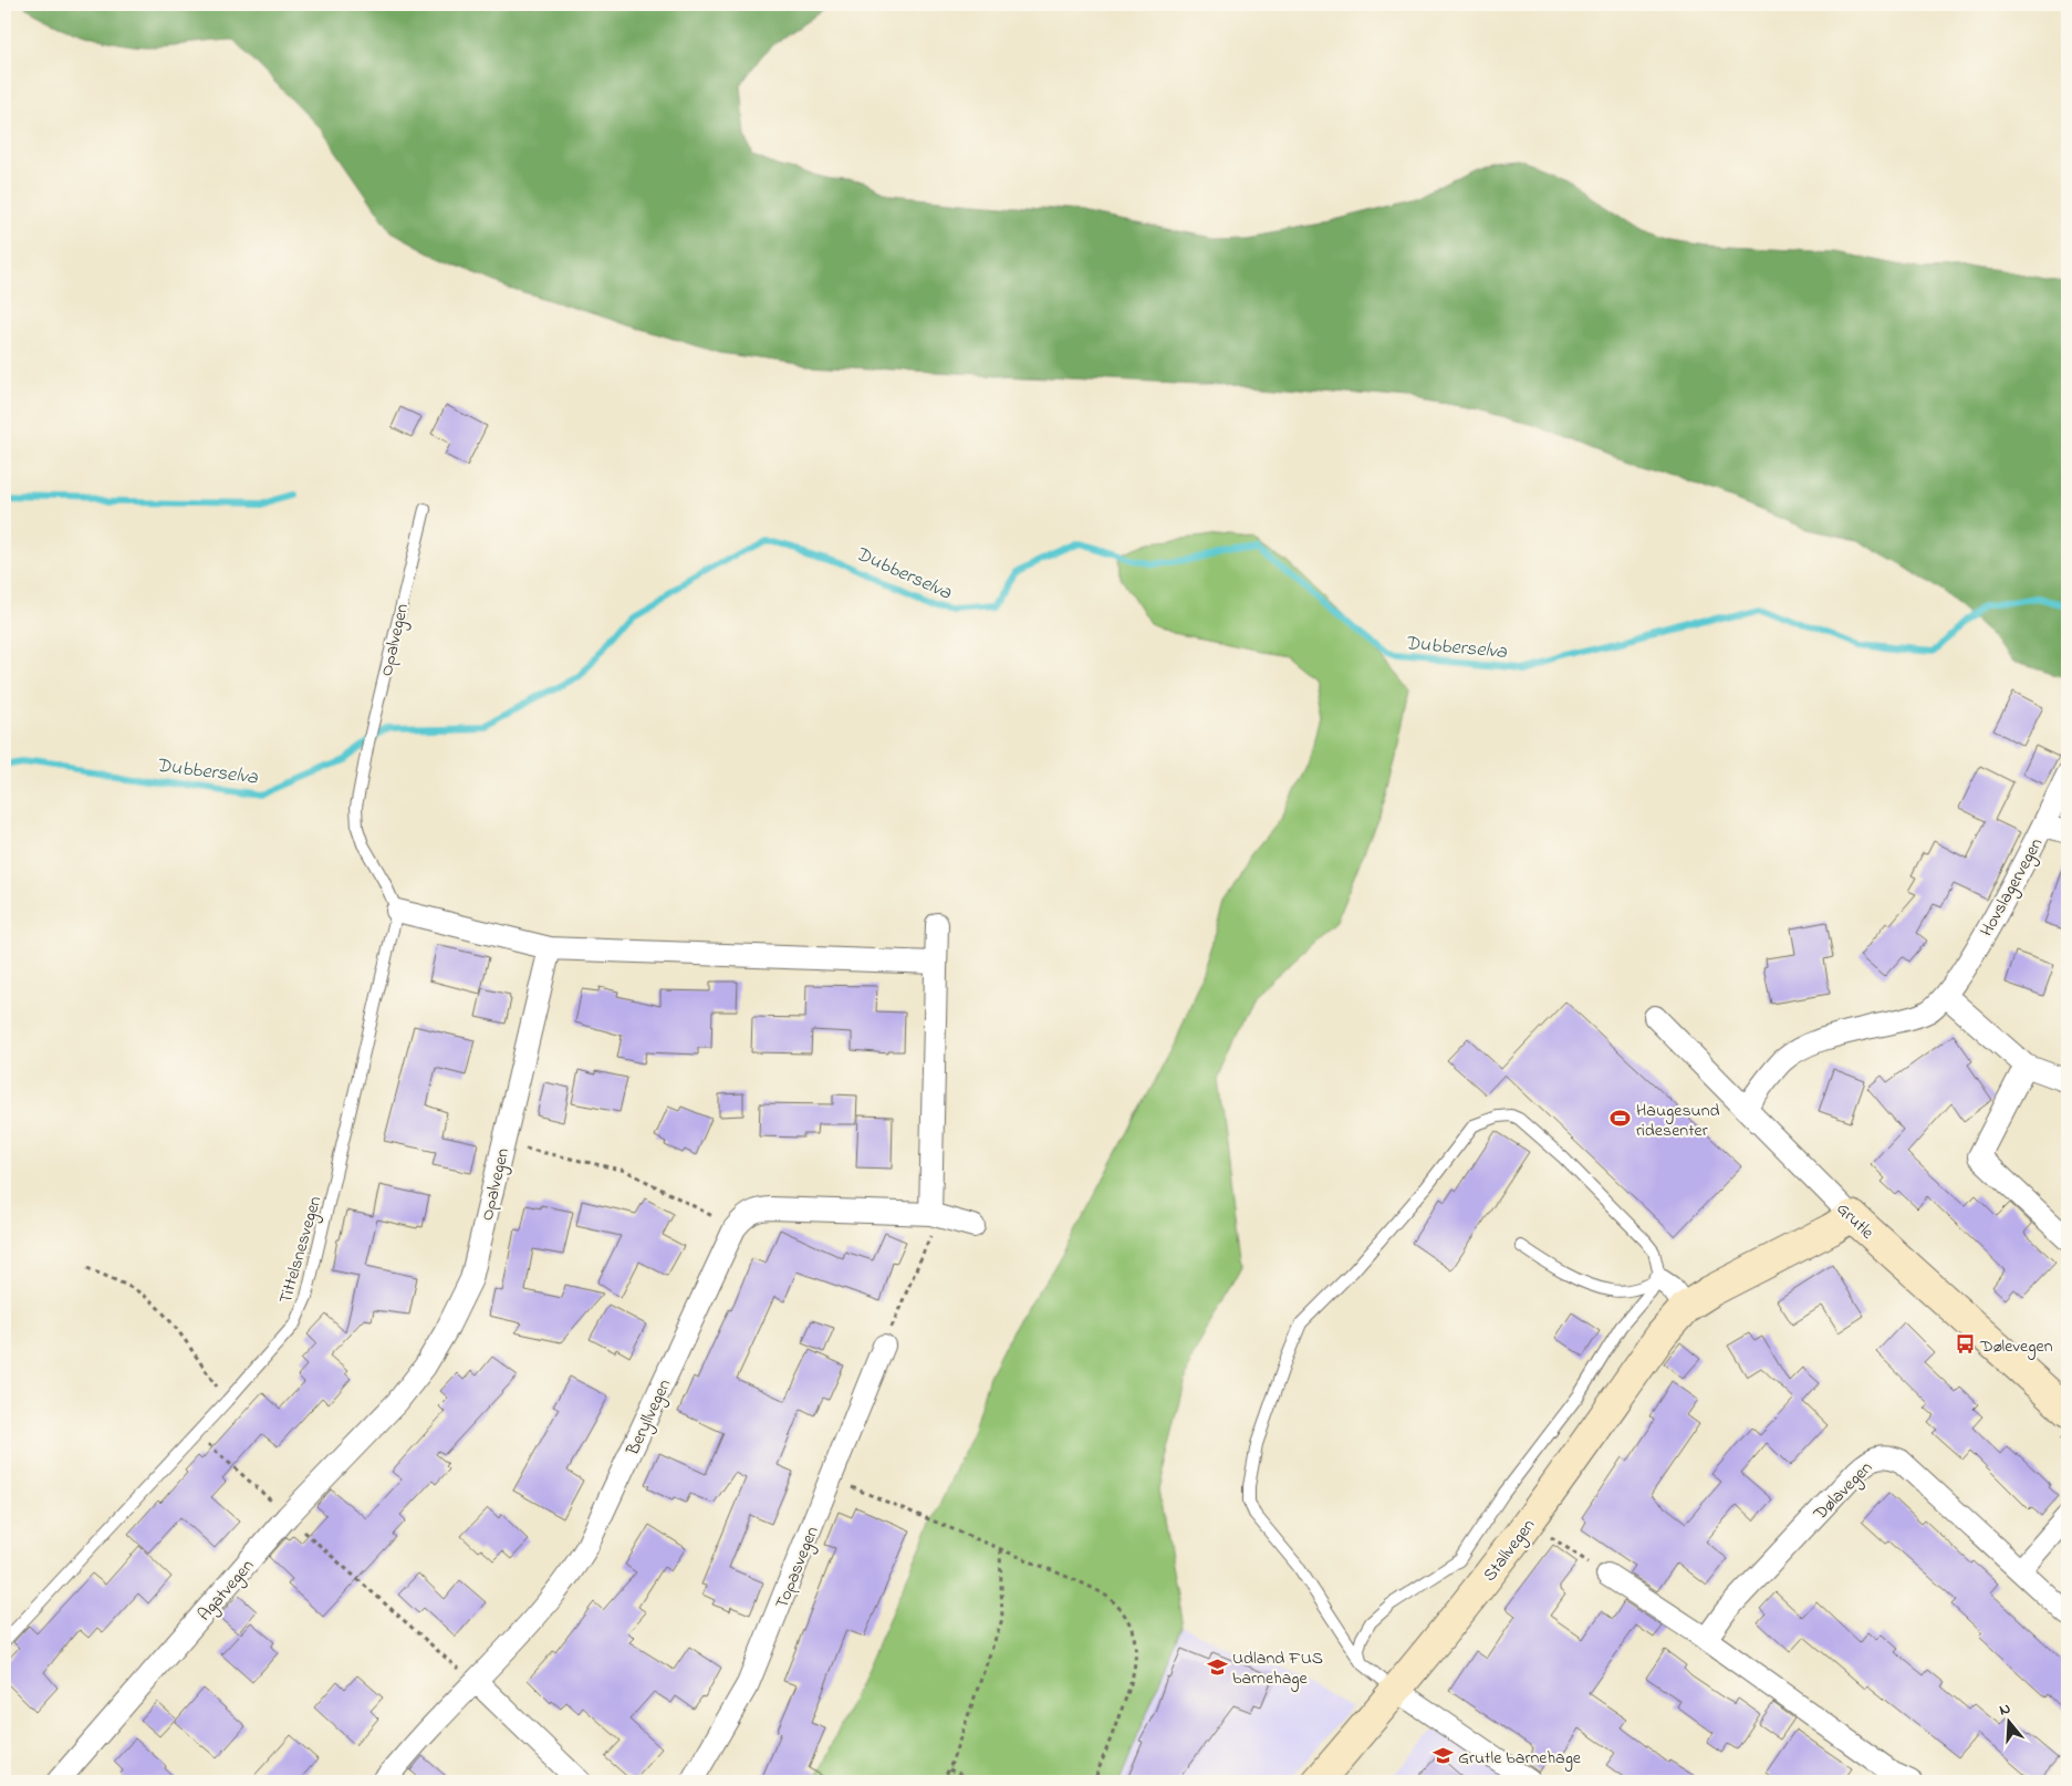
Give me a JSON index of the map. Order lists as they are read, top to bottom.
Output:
{
  "streets": {
    "street": [
      "Opalvegen",
      "Hovslagervegen",
      "Grutle",
      "Beryllvegen",
      "Dølavegen",
      "Stallvegen",
      "Topasvegen",
      "Agatvegen"
    ],
    "lane": ["Tittelsnesvegen"]
  },
  "crossings": [
    ["Opalvegen", "Tittelsnesvegen"],
    ["Opalvegen", "Agatvegen"],
    ["Hovslagervegen", "Grutle"],
    ["Grutle", "Stallvegen"]
  ],
  "water": ["Dubberselva"],
  "places": {
    "sports": ["Haugesund ridesenter"],
    "bus stop": ["Dølevegen"],
    "school or university": ["Udland FUS barnehage", "Grutle barnehage"]
  },
  "north": "top"
}
